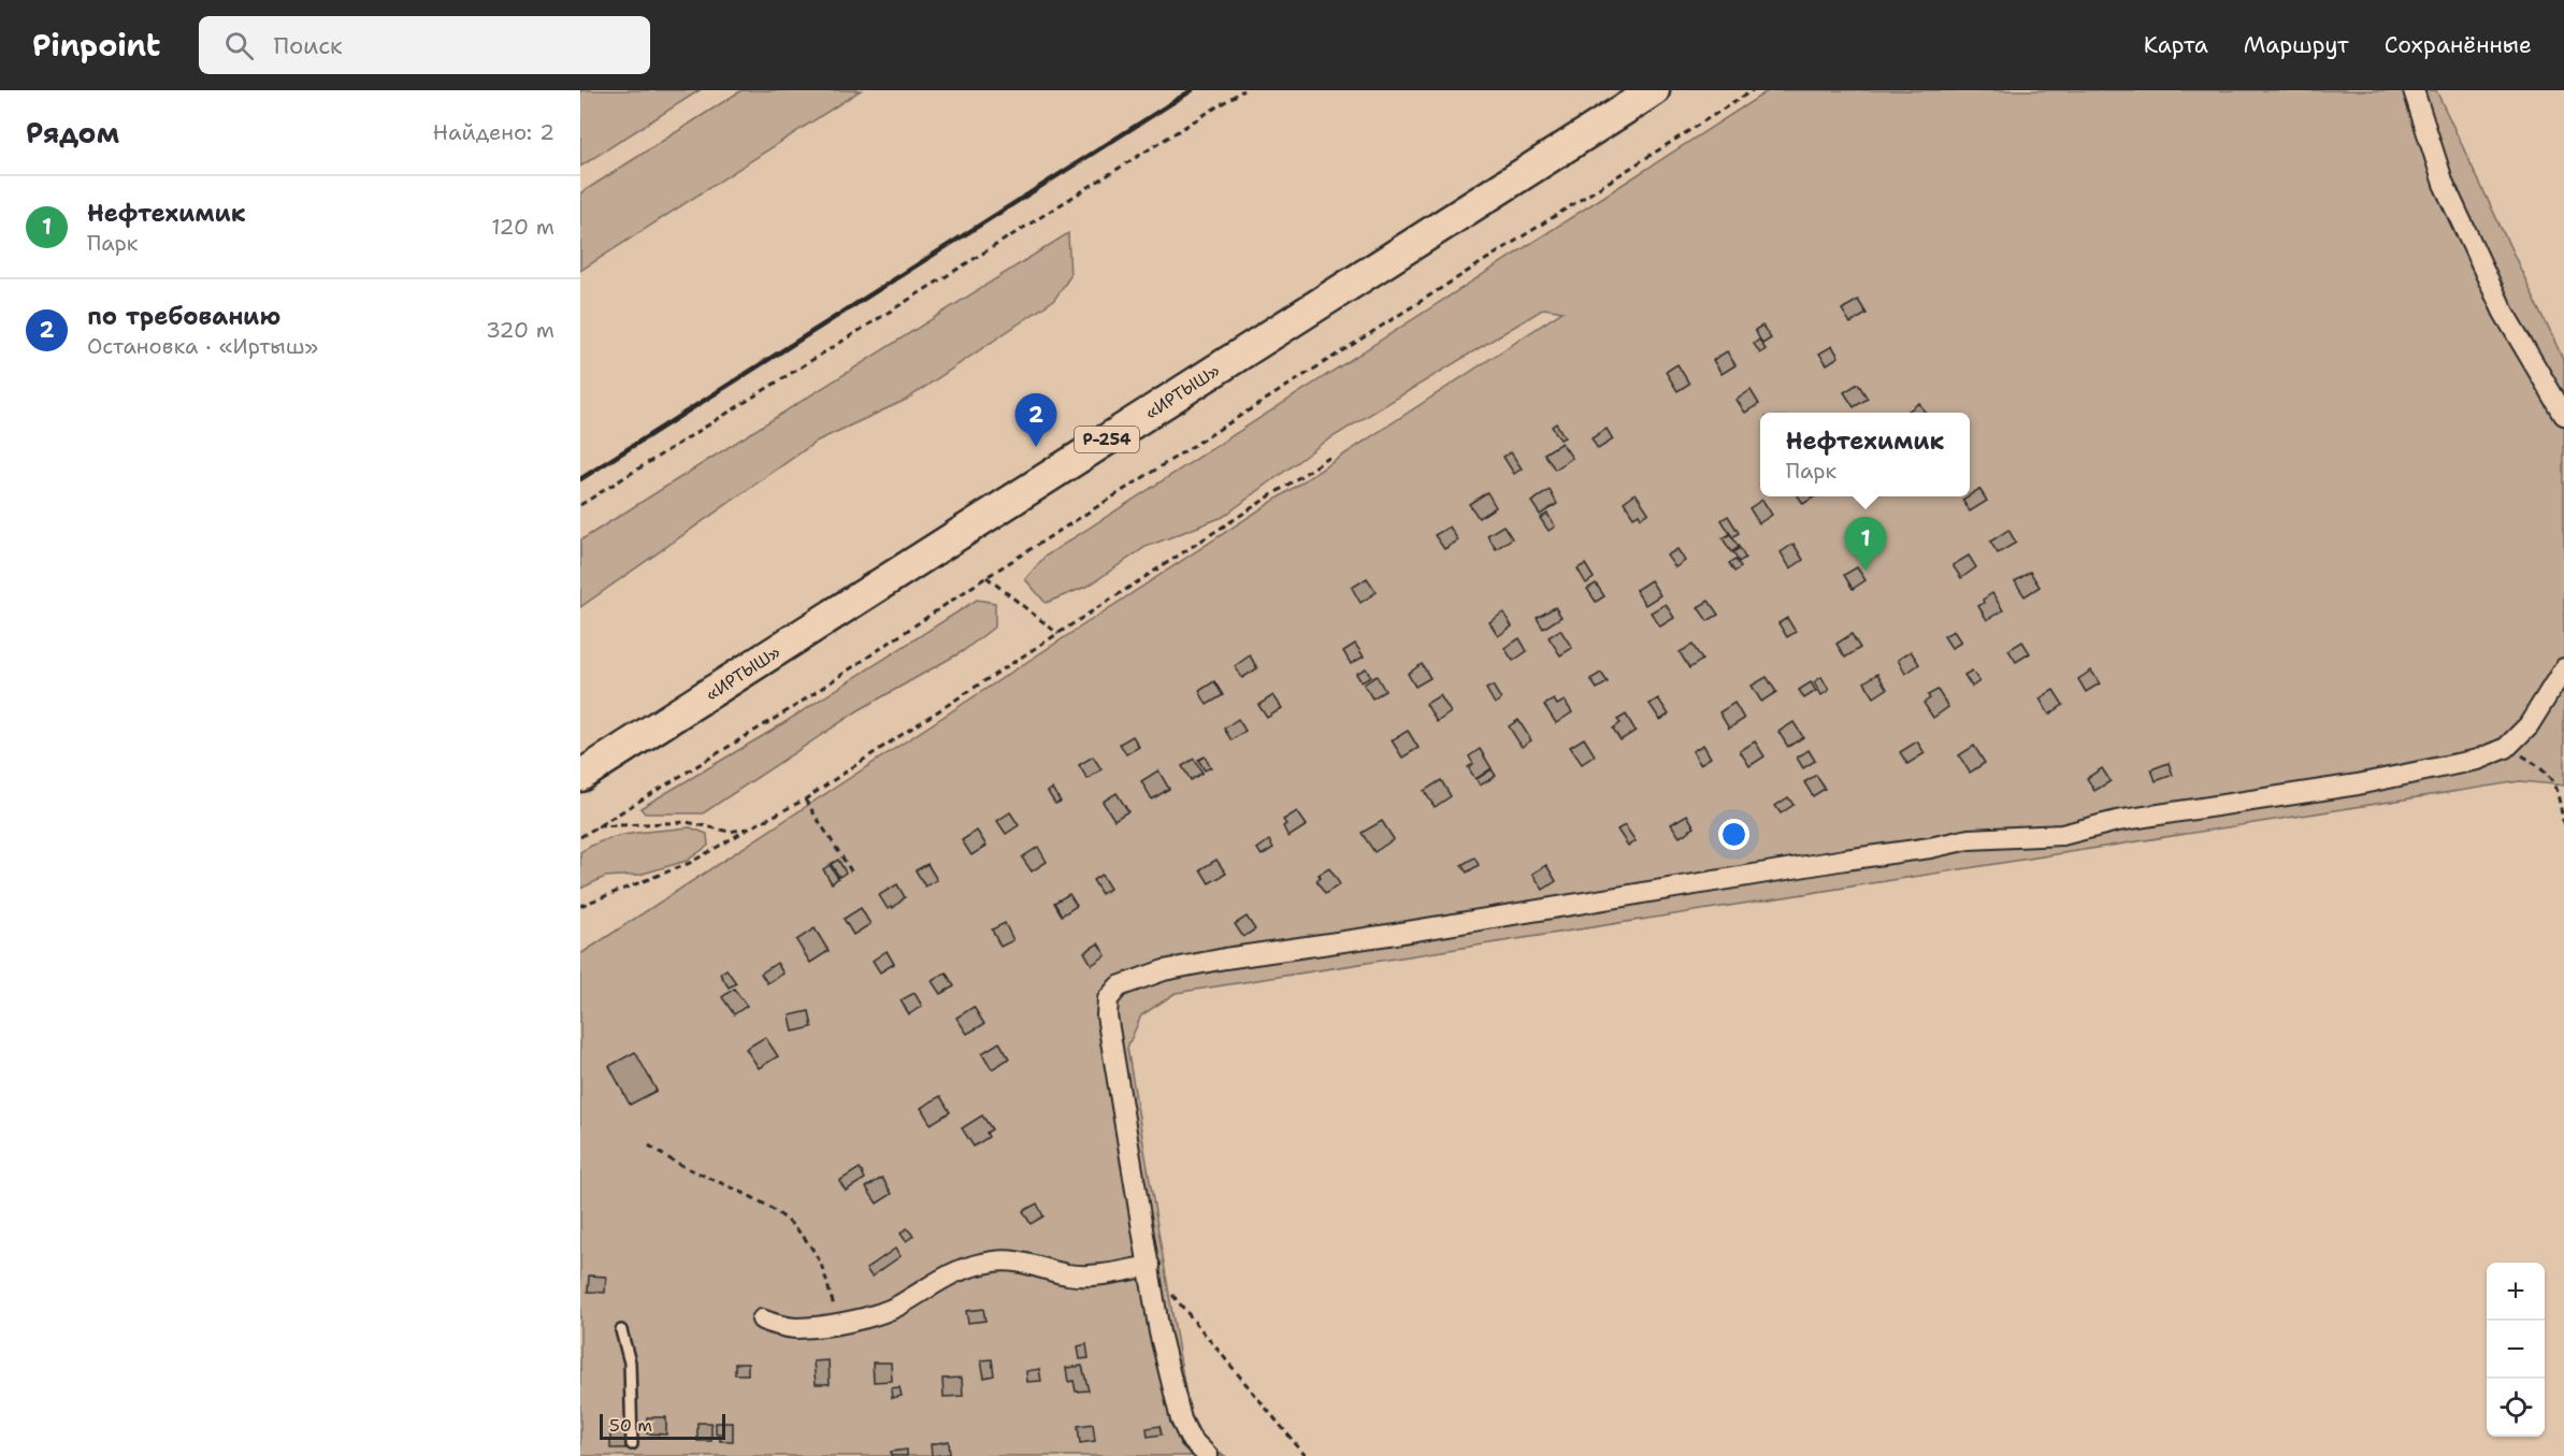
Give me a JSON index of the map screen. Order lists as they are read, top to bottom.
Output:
{
  "streets": {
    "main road": ["«ИРТЫШ»", "Р-254"]
  },
  "scale_bar": "50 m",
  "page": {
    "header": "Pinpoint",
    "search": "Поиск",
    "nav": ["Карта", "Маршрут", "Сохранённые"],
    "heading": ["Рядом", "Найдено: 2"],
    "list": [
      {
        "mark": "1",
        "name": "Нефтехимик",
        "note": "Парк",
        "value": "120 m"
      },
      {
        "mark": "2",
        "name": "по требованию",
        "note": "Остановка · «Иртыш»",
        "value": "320 m"
      }
    ],
    "pins": ["2", "1"],
    "popup": ["Нефтехимик", "Парк"],
    "map_buttons": ["+", "−"],
    "scale": "50 m"
  }
}
